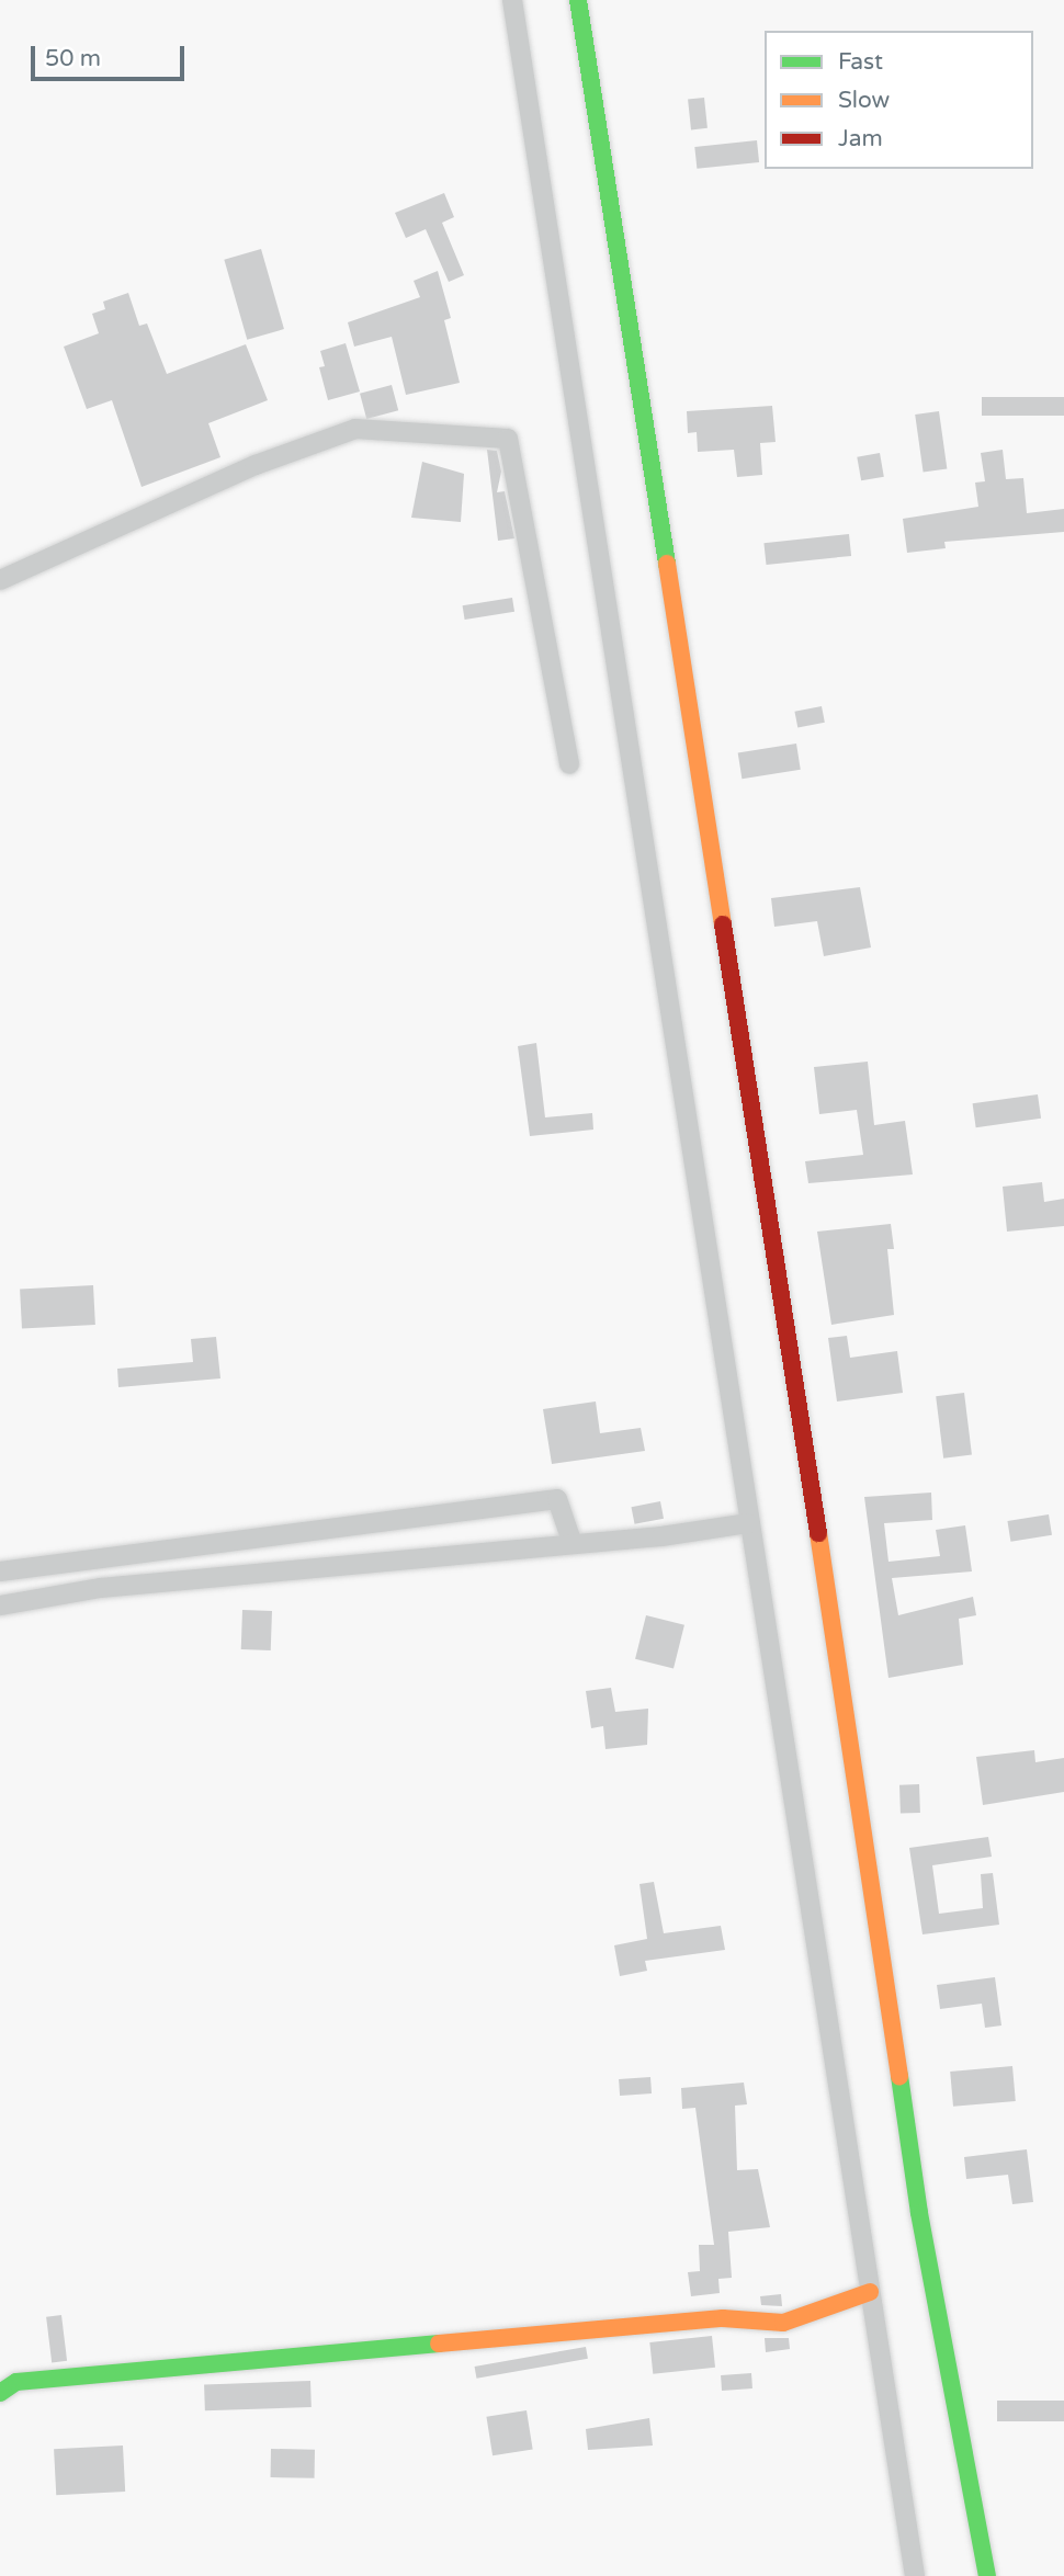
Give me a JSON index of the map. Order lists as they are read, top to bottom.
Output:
{
  "legend": ["Fast", "Slow", "Jam"],
  "scale_bar": "50 m"
}
